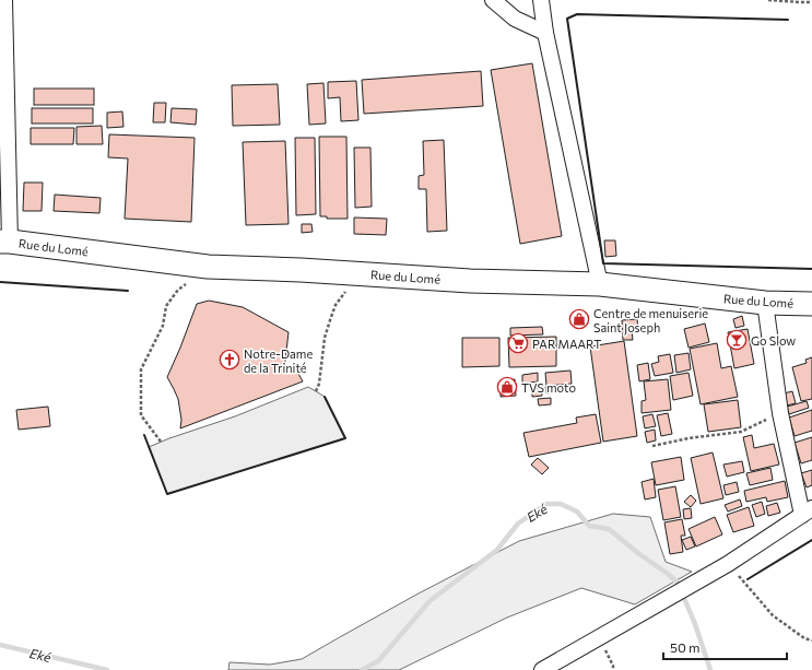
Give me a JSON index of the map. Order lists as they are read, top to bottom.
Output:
{
  "streets": {
    "main road": ["Rue du Lomé"]
  },
  "water": ["Eké"],
  "places": {
    "shop": ["Centre de menuiserie Saint Joseph", "TVS moto"],
    "bar": ["Go Slow"],
    "supermarket": ["PAR MAART"],
    "church": ["Notre-Dame de la Trinité"]
  },
  "scale_bar": "50 m"
}
